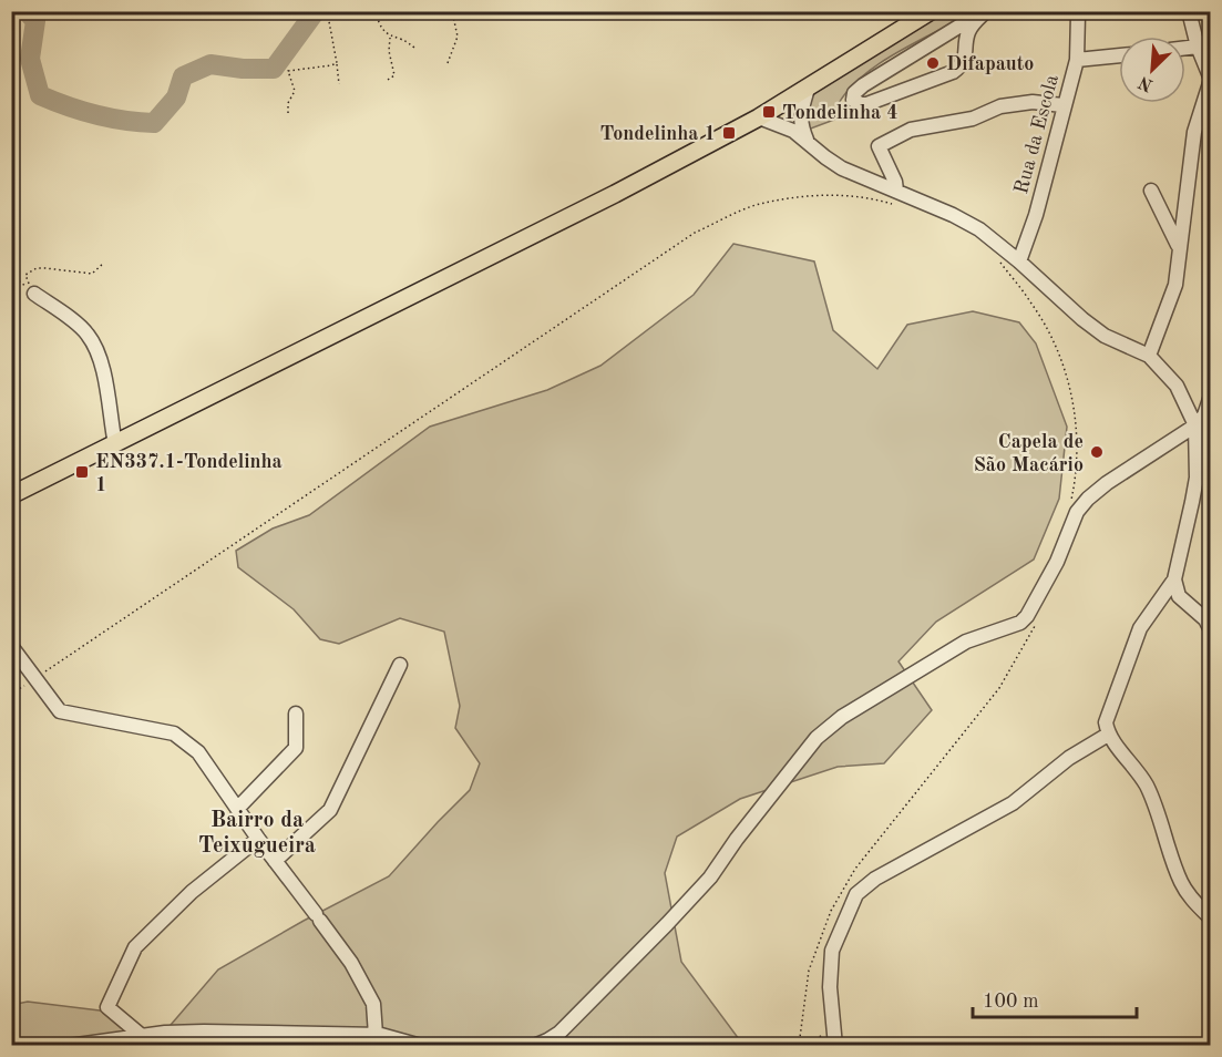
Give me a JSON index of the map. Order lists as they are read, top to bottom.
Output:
{
  "streets": {
    "street": ["Rua da Escola"]
  },
  "districts": ["Bairro da Teixugueira"],
  "places": {
    "other": ["Difapauto", "Capela de São Macário"],
    "transit": ["Tondelinha 4", "Tondelinha 1", "EN337.1-Tondelinha 1"]
  },
  "scale_bar": "100 m",
  "north": "bottom left"
}
